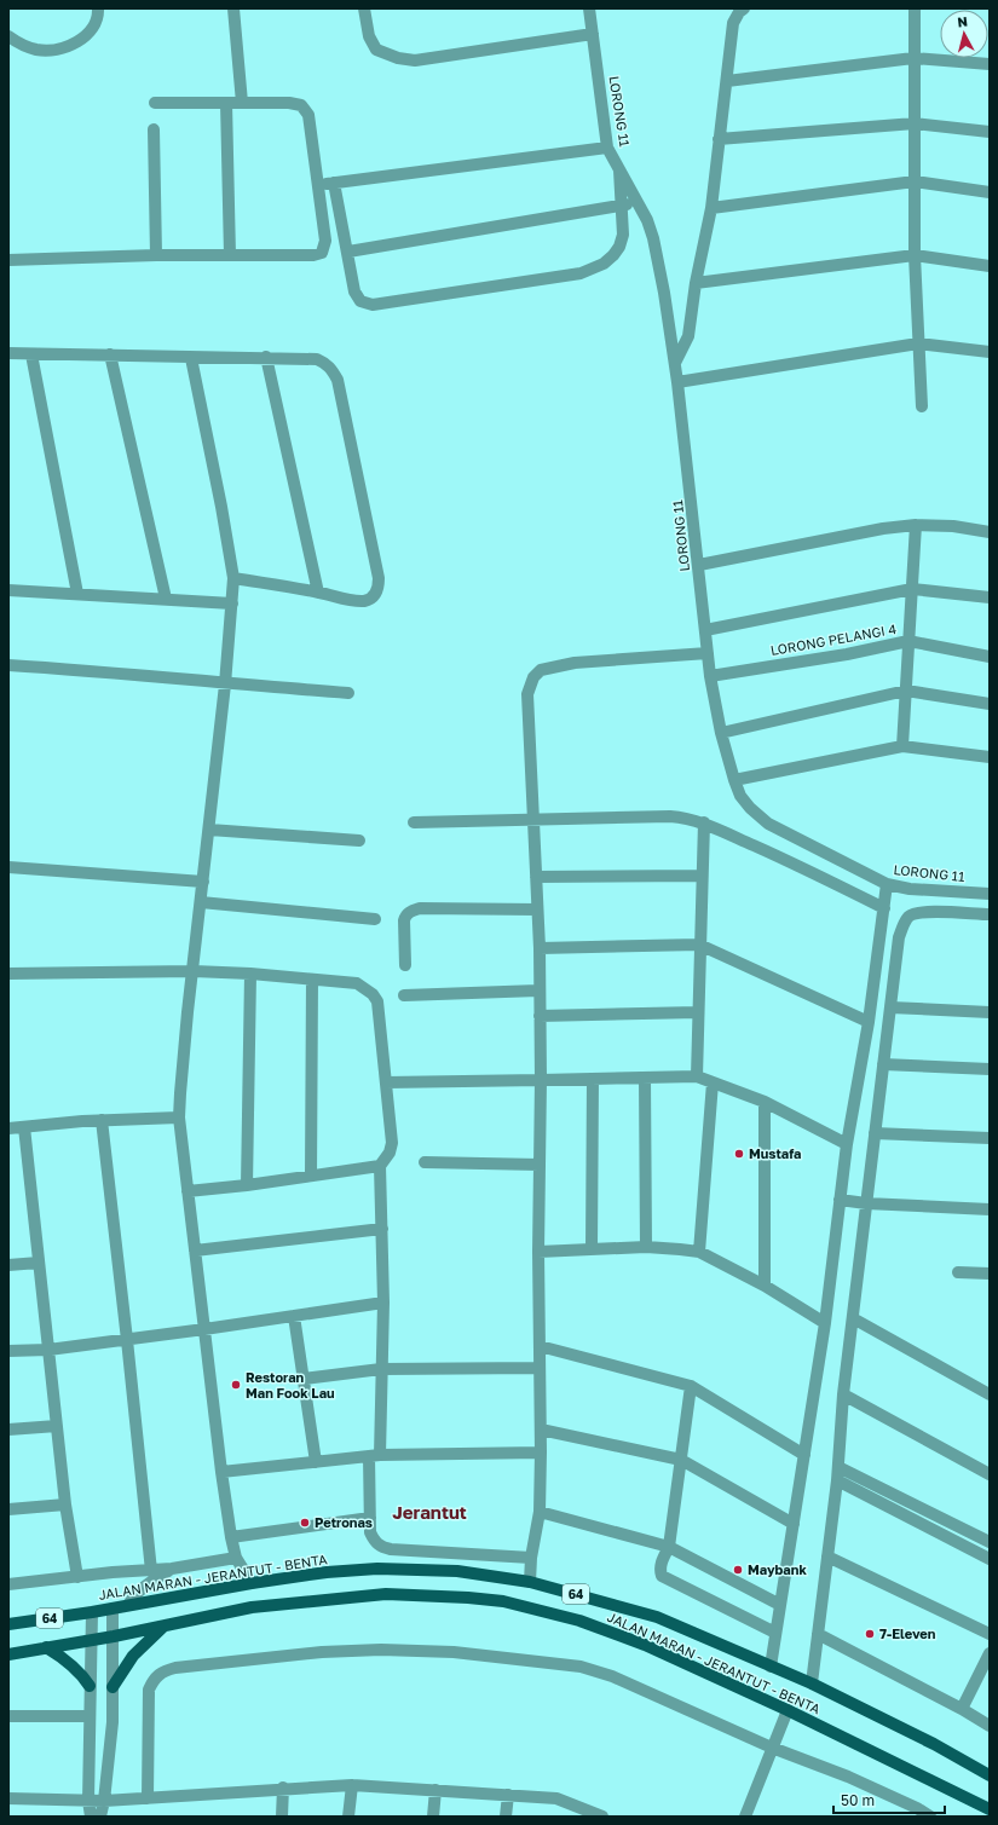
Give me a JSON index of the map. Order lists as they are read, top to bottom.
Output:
{
  "streets": {
    "main road": ["JALAN MARAN - JERANTUT - BENTA", "64"],
    "street": ["LORONG 11", "LORONG PELANGI 4"]
  },
  "crossings": [
    ["LORONG 11", "LORONG PELANGI 4"]
  ],
  "districts": ["Jerantut"],
  "places": [
    "Mustafa",
    "Restoran Man Fook Lau",
    "Petronas",
    "Maybank",
    "7-Eleven"
  ],
  "scale_bar": "50 m",
  "north": "top"
}
